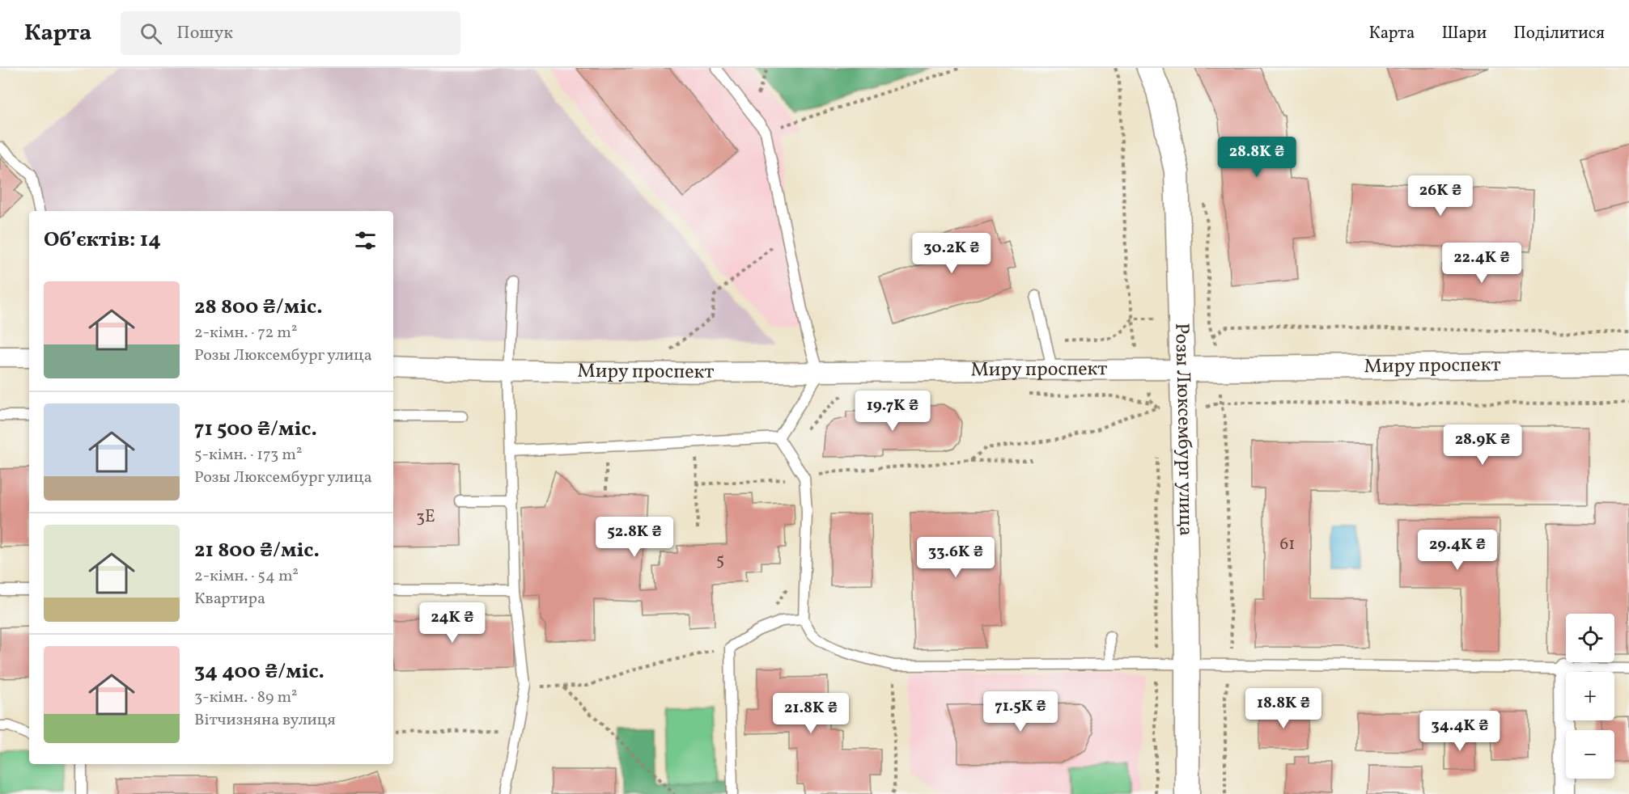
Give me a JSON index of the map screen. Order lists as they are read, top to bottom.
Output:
{
  "streets": {
    "street": ["Миру проспект", "Розы Люксембург улица"]
  },
  "crossings": [
    ["Миру проспект", "Розы Люксембург улица"]
  ],
  "house_numbers": ["3Е", "61", "5"],
  "page": {
    "header": "Карта",
    "search": "Пошук",
    "nav": ["Карта", "Шари", "Поділитися"],
    "price": [
      "28.8K ₴",
      "26K ₴",
      "30.2K ₴",
      "22.4K ₴",
      "19.7K ₴",
      "28.9K ₴",
      "52.8K ₴",
      "29.4K ₴",
      "33.6K ₴",
      "24K ₴",
      "18.8K ₴",
      "71.5K ₴",
      "21.8K ₴",
      "34.4K ₴"
    ],
    "heading": "Об’єктів: 14",
    "list": [
      {
        "name": "28 800 ₴/міс.",
        "note": "2-кімн. · 72 m² · Розы Люксембург улица"
      },
      {
        "name": "71 500 ₴/міс.",
        "note": "5-кімн. · 173 m² · Розы Люксембург улица"
      },
      {
        "name": "21 800 ₴/міс.",
        "note": "2-кімн. · 54 m² · Квартира"
      },
      {
        "name": "34 400 ₴/міс.",
        "note": "3-кімн. · 89 m² · Вітчизняна вулиця"
      }
    ],
    "map_buttons": ["+", "−"]
  }
}
